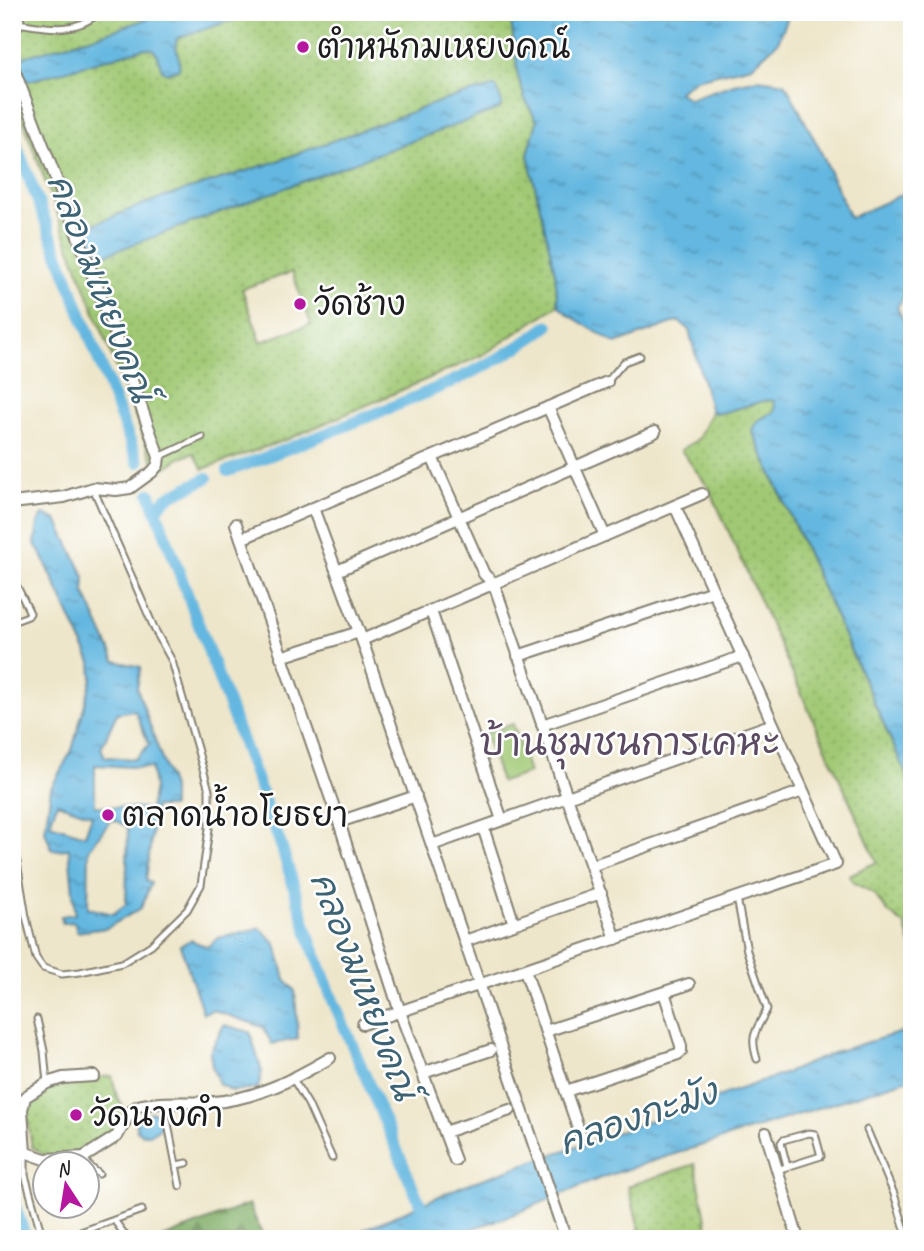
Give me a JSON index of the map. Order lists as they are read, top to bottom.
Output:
{
  "districts": ["บ้านชุมชนการเคหะ"],
  "water": ["คลองมเหยงคณ์", "คลองกะมัง"],
  "places": [
    "ตำหนักมเหยงคณ์",
    "วัดช้าง",
    "ตลาดน้ำอโยธยา",
    "วัดนางคำ"
  ],
  "north": "top"
}
